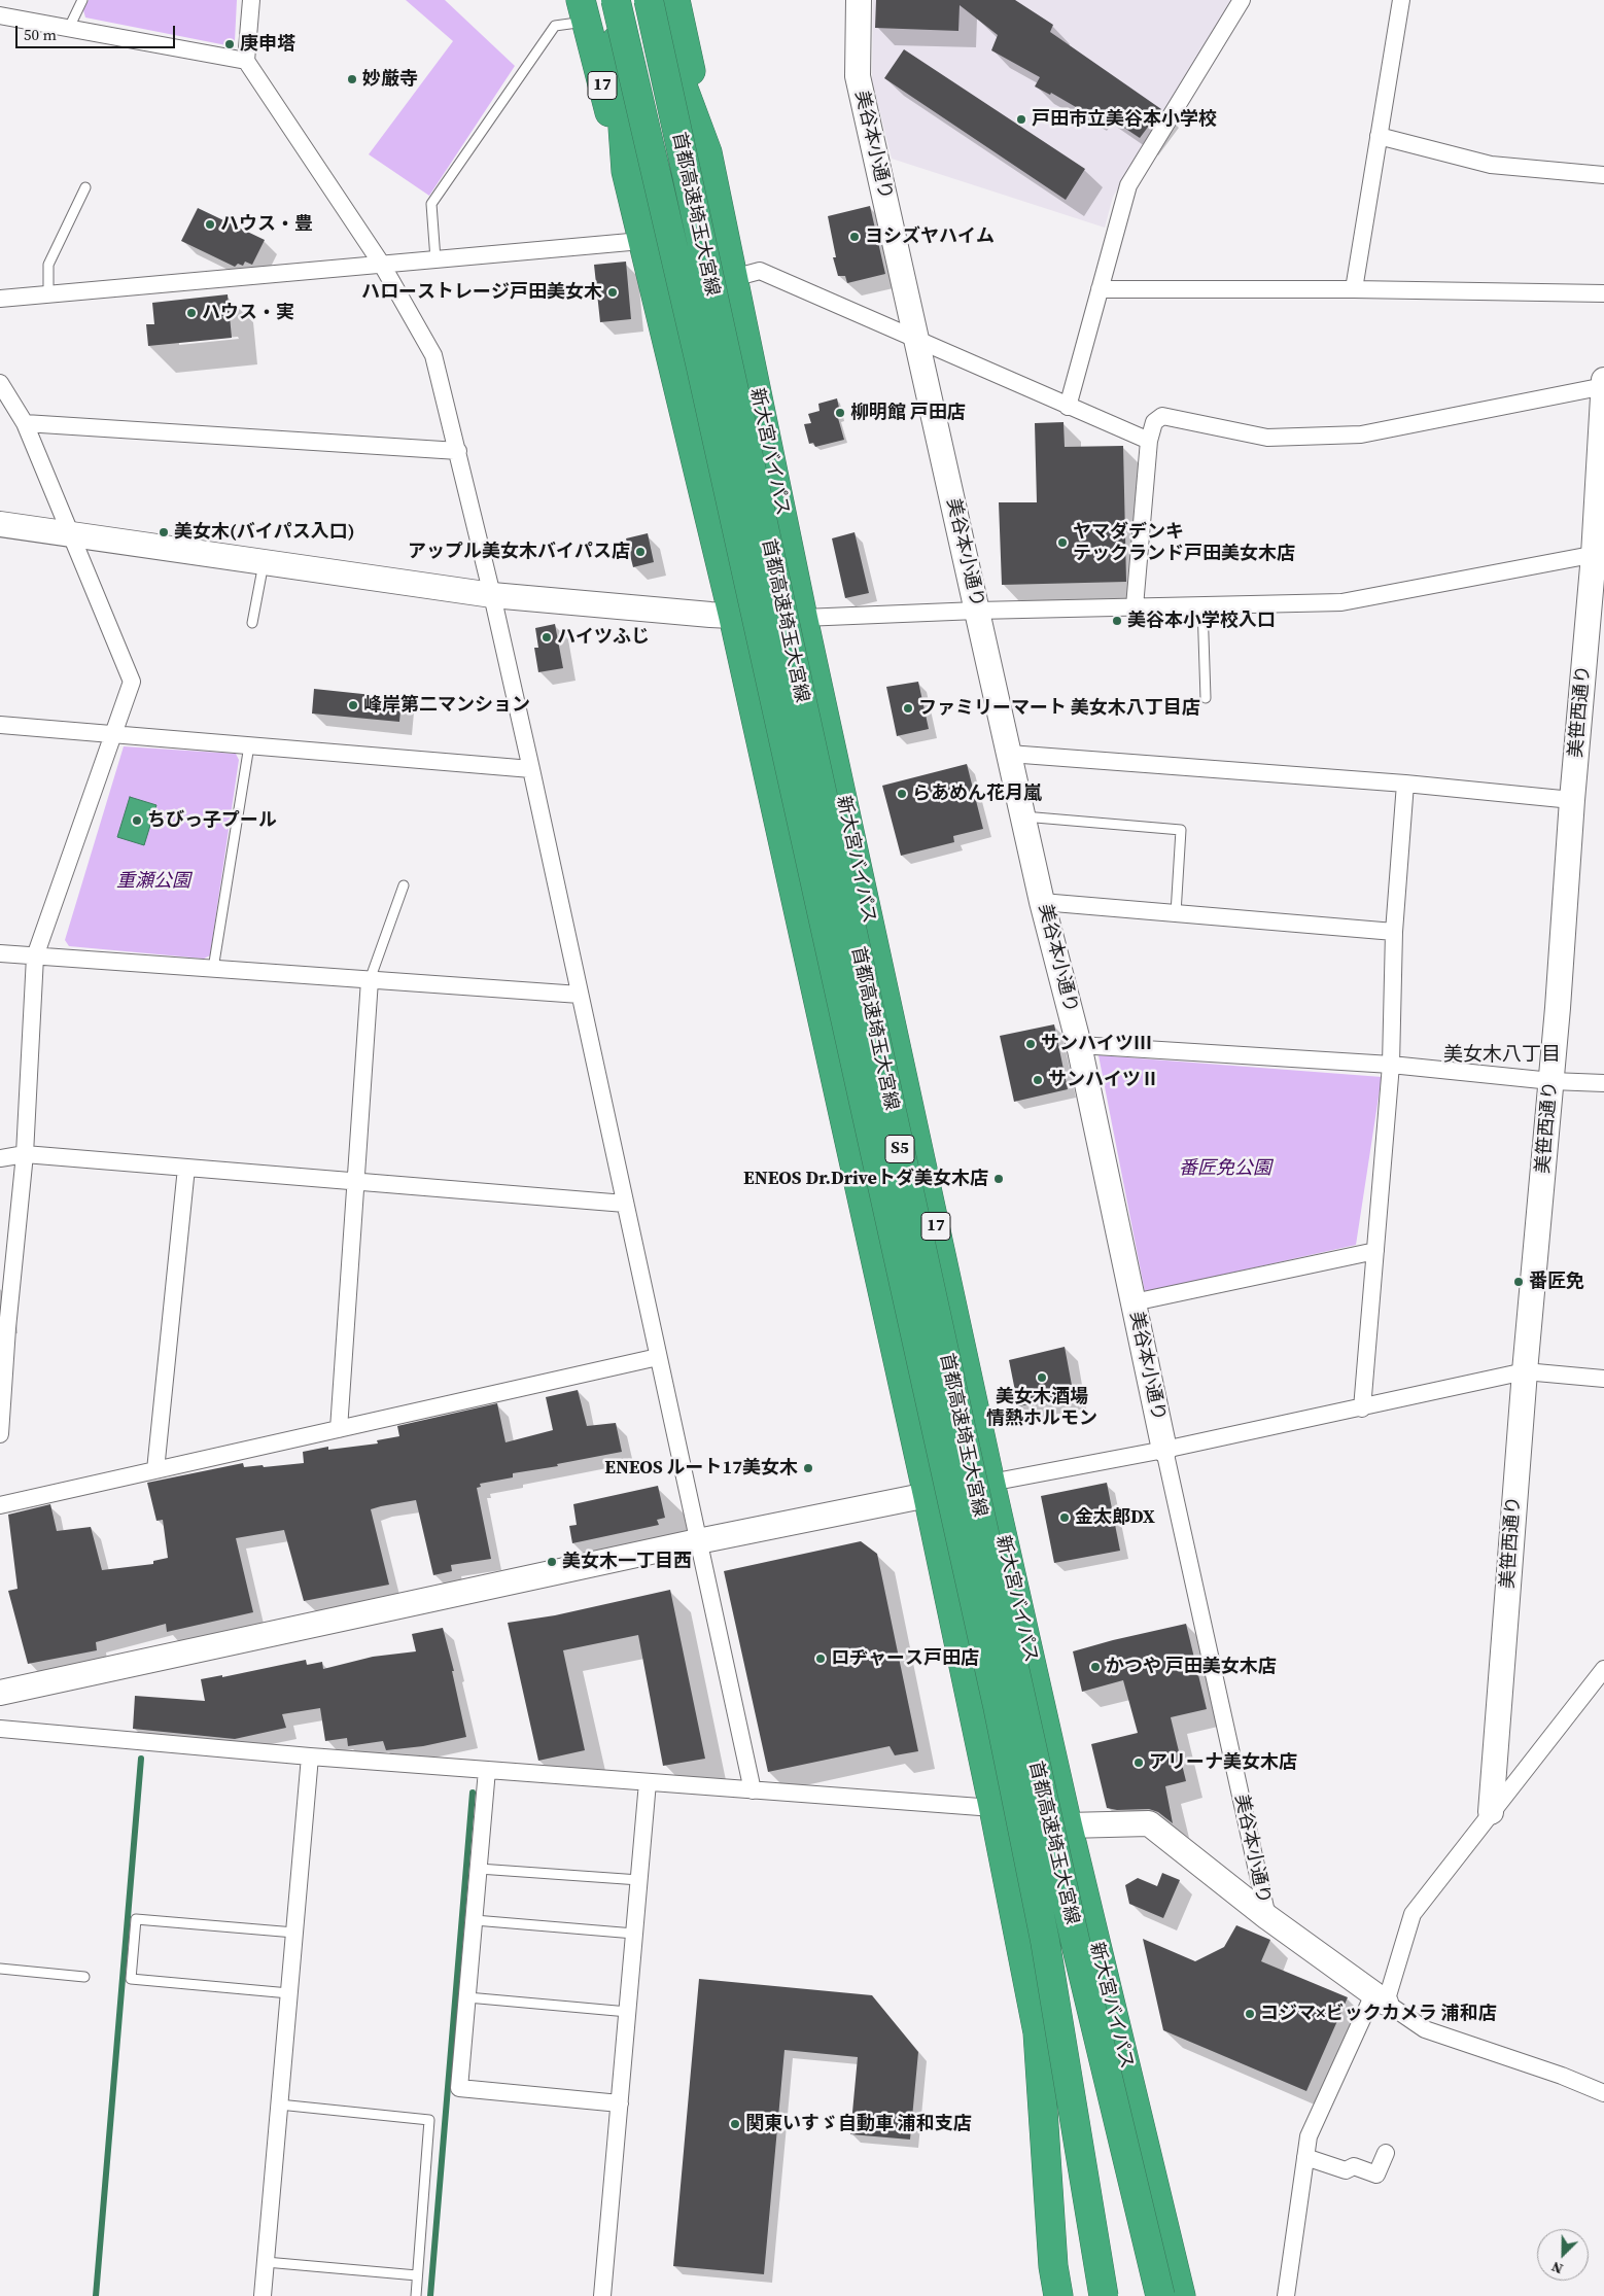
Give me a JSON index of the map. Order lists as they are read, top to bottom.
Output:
{
  "streets": {
    "highway": [
      "17",
      "首都高速埼玉大宮線",
      "新大宮バイパス",
      "S5"
    ],
    "street": ["美谷本小通り", "美笹西通り"]
  },
  "crossings": [
    ["17", "首都高速埼玉大宮線"],
    ["17", "新大宮バイパス"],
    ["首都高速埼玉大宮線", "新大宮バイパス"]
  ],
  "districts": ["美女木八丁目"],
  "parks": ["重瀬公園", "番匠免公園"],
  "places": [
    "庚申塔",
    "妙厳寺",
    "戸田市立美谷本小学校",
    "ハウス・豊",
    "ヨシズヤハイム",
    "ハローストレージ戸田美女木",
    "ハウス・実",
    "柳明館 戸田店",
    "美女木(バイパス入口)",
    "ヤマダデンキ テックランド戸田美女木店",
    "アップル美女木バイパス店",
    "美谷本小学校入口",
    "ハイツふじ",
    "峰岸第二マンション",
    "ファミリーマート 美女木八丁目店",
    "らあめん花月嵐",
    "ちびっ子プール",
    "サンハイツⅢ",
    "サンハイツⅡ",
    "ENEOS Dr.Driveトダ美女木店",
    "番匠免",
    "美女木酒場 情熱ホルモン",
    "ENEOS ルート17美女木",
    "金太郎DX",
    "美女木一丁目西",
    "ロヂャース戸田店",
    "かつや 戸田美女木店",
    "アリーナ美女木店",
    "コジマ×ビックカメラ 浦和店",
    "関東いすゞ自動車 浦和支店"
  ],
  "scale_bar": "50 m",
  "north": "bottom left"
}
